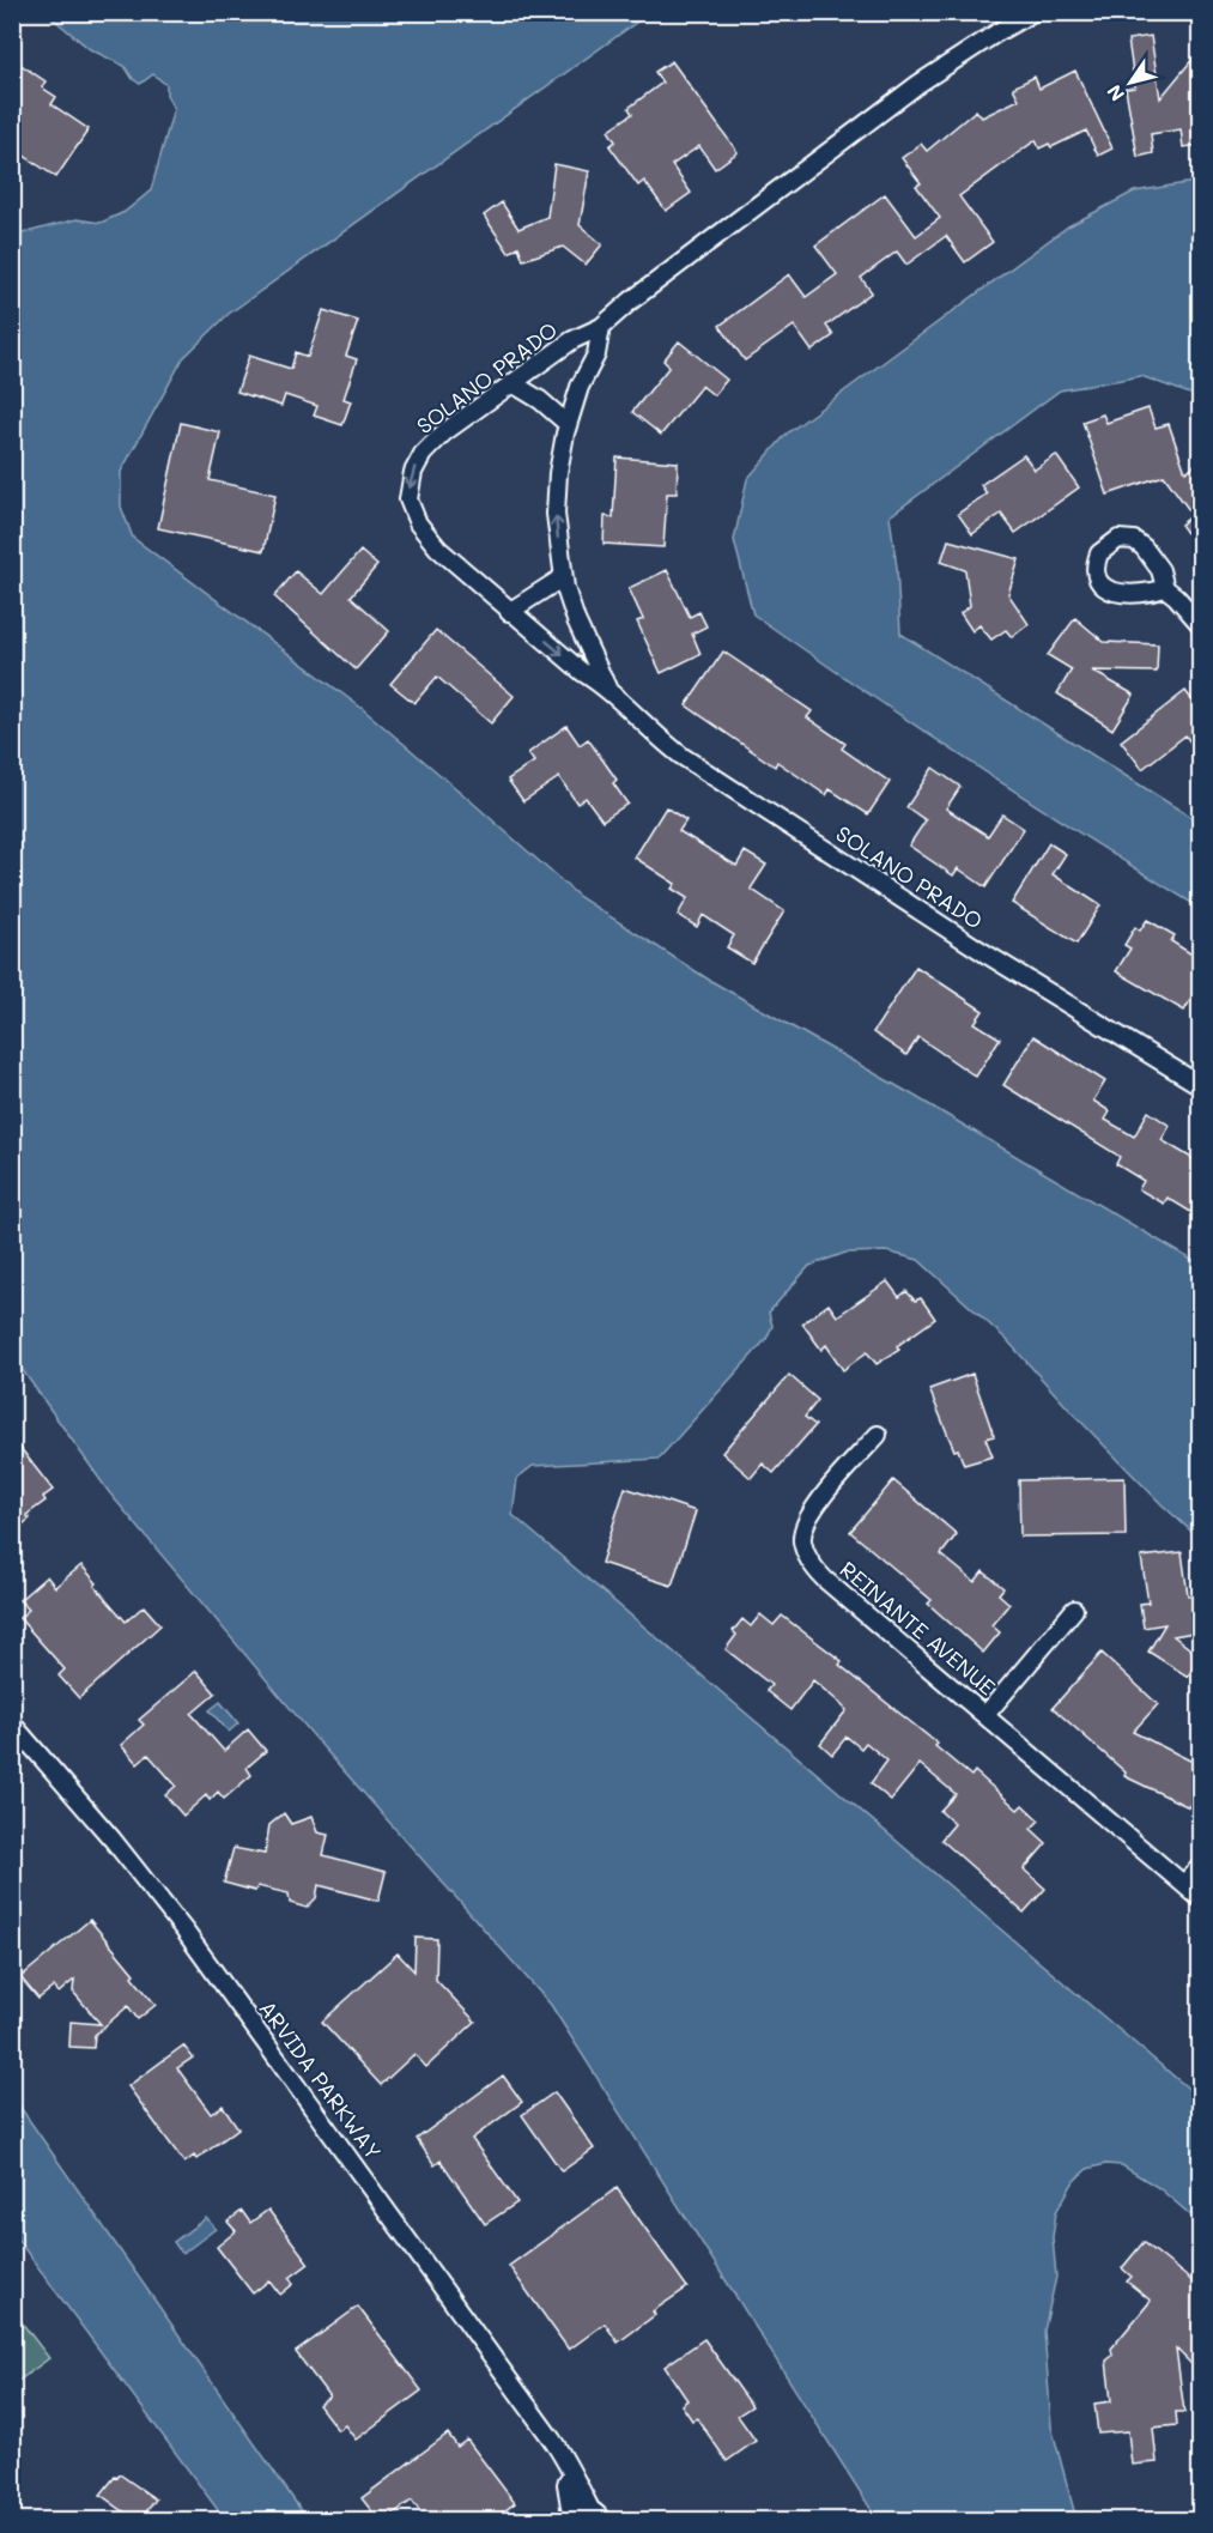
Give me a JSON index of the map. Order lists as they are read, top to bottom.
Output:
{
  "streets": {
    "street": ["SOLANO PRADO", "REINANTE AVENUE", "ARVIDA PARKWAY"]
  },
  "north": "bottom left"
}
